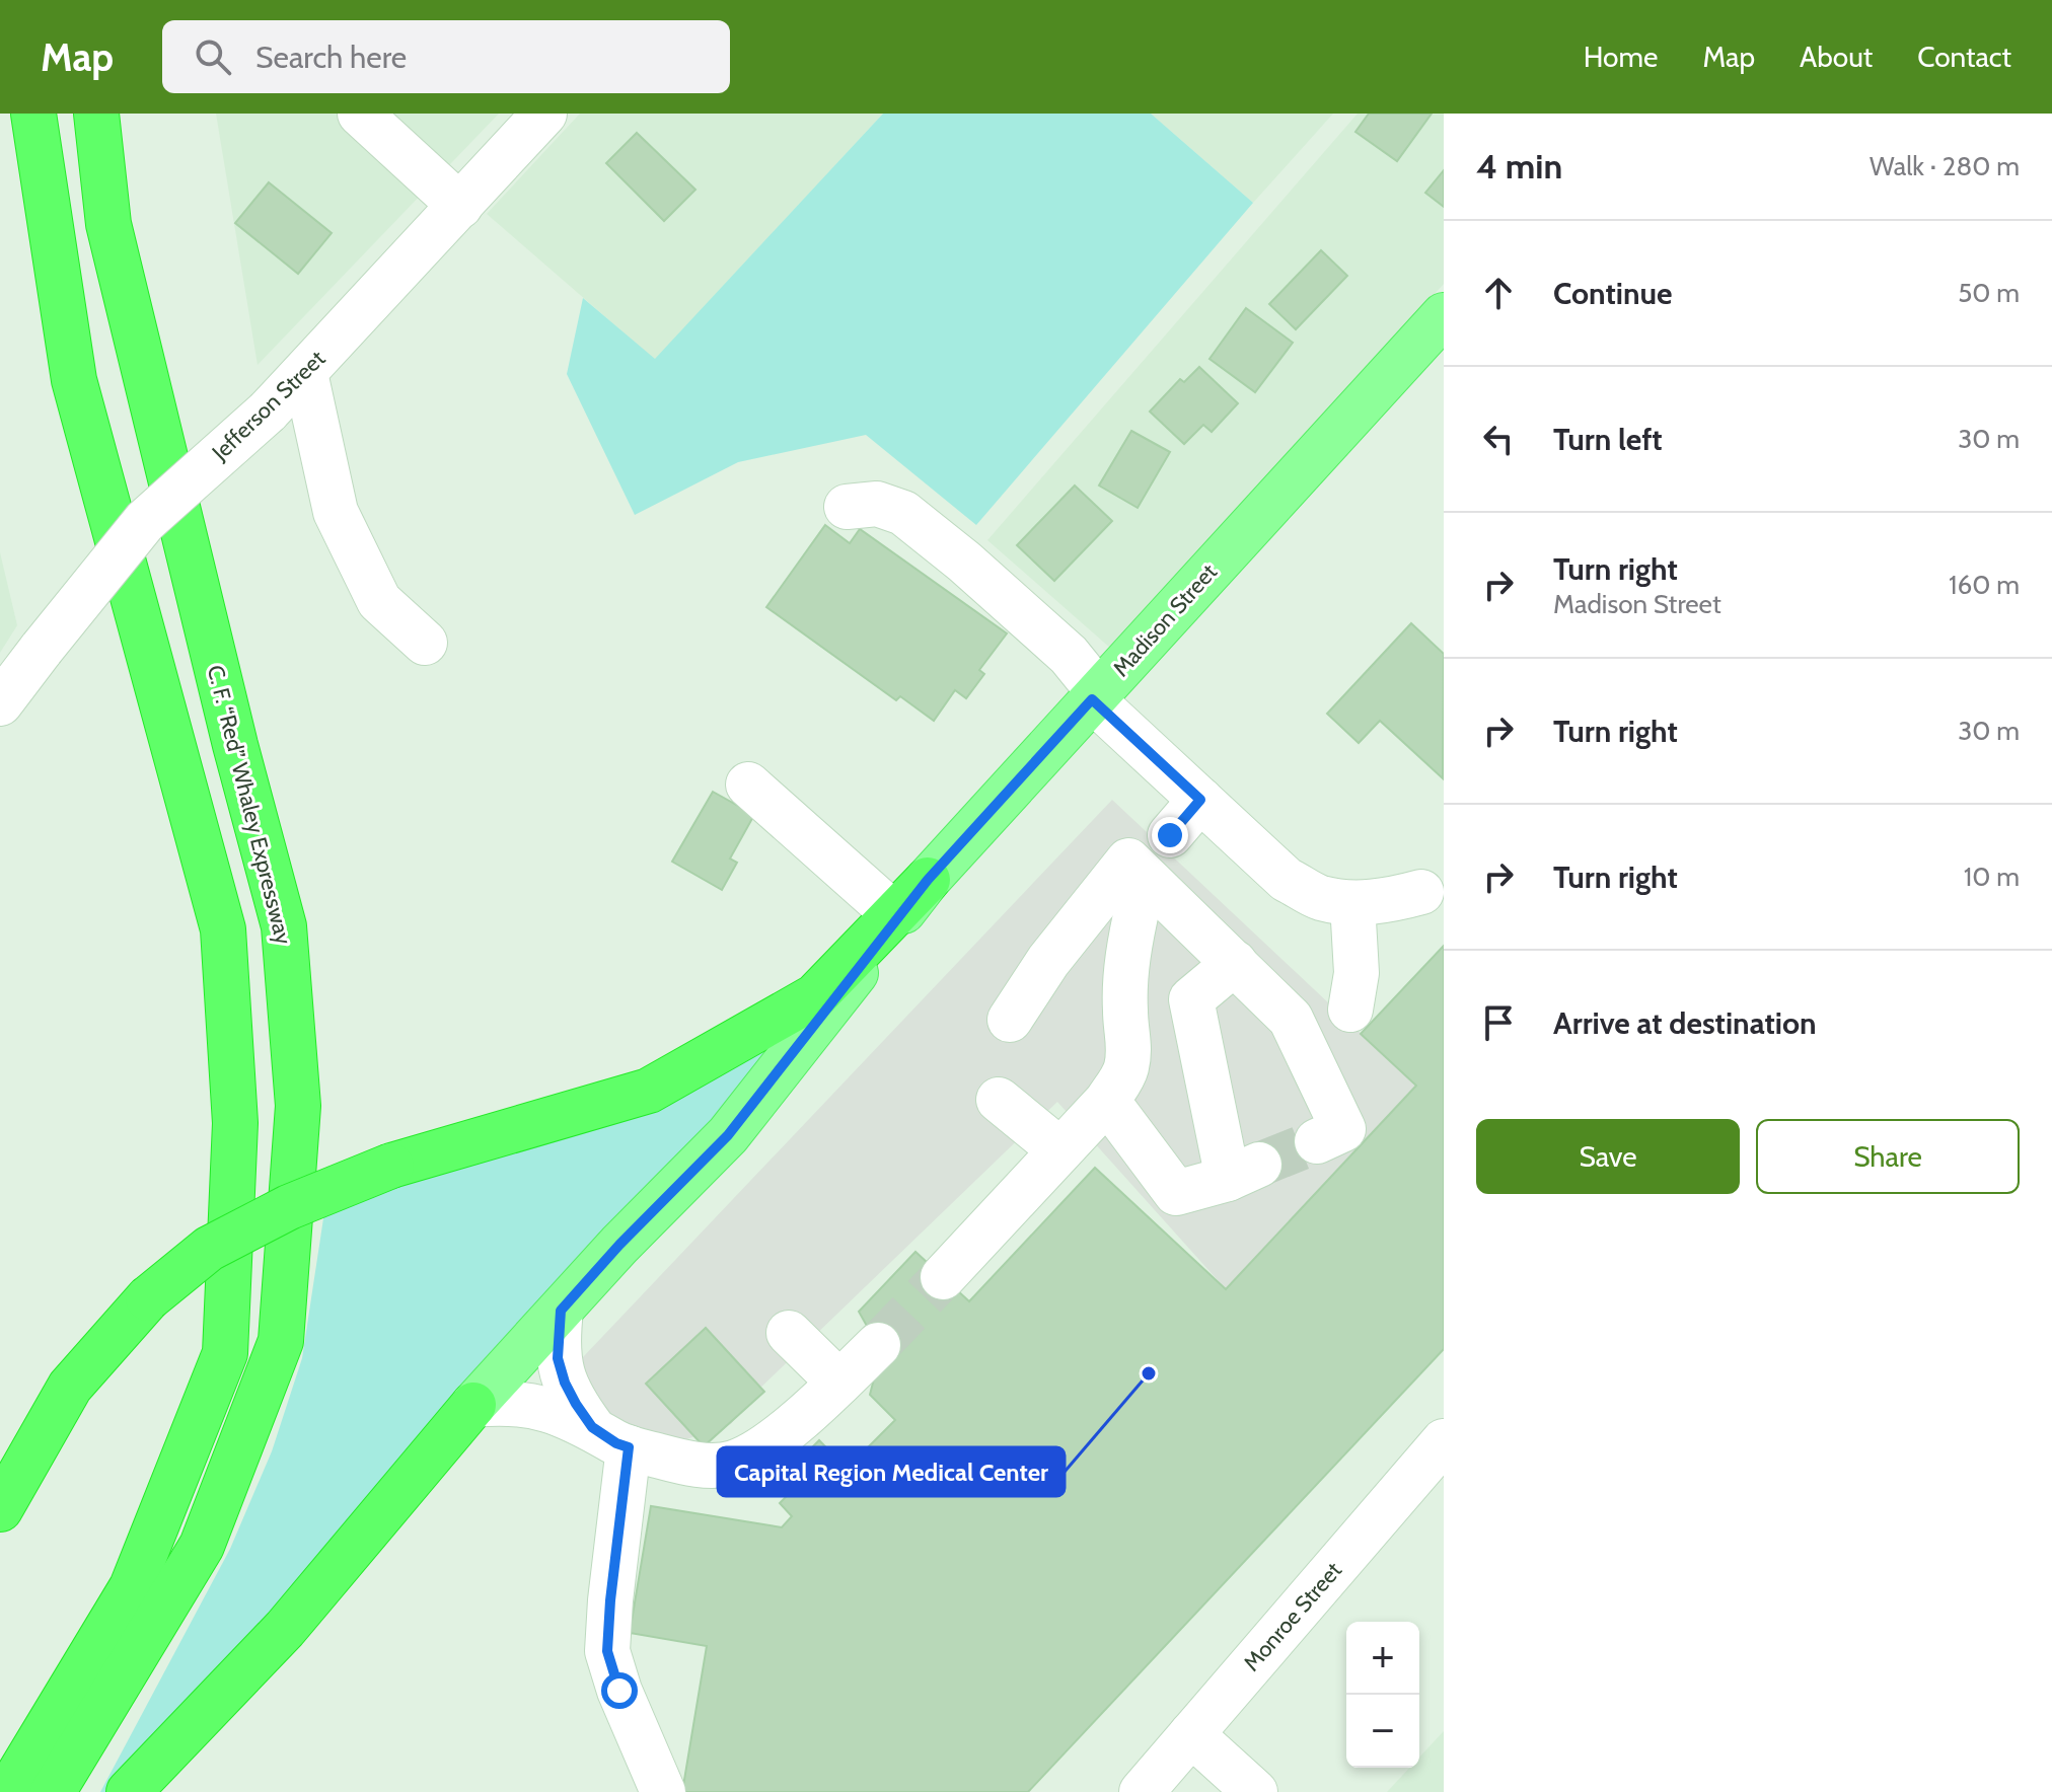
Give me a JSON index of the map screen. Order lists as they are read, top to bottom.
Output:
{
  "streets": {
    "highway": ["C. F. “Red” Whaley Expressway"],
    "main road": ["Madison Street"],
    "street": ["Jefferson Street", "Monroe Street"]
  },
  "places": ["Capital Region Medical Center"],
  "page": {
    "header": "Map",
    "search": "Search here",
    "nav": [
      "Home",
      "Map",
      "About",
      "Contact"
    ],
    "heading": ["4 min", "Walk · 280 m"],
    "list": [
      ["Continue", "50 m"],
      ["Turn left", "30 m"],
      ["Turn right", "Madison Street", "160 m"],
      ["Turn right", "30 m"],
      ["Turn right", "10 m"],
      "Arrive at destination"
    ],
    "buttons": ["Save", "Share"],
    "map_buttons": ["+", "−"]
  }
}
